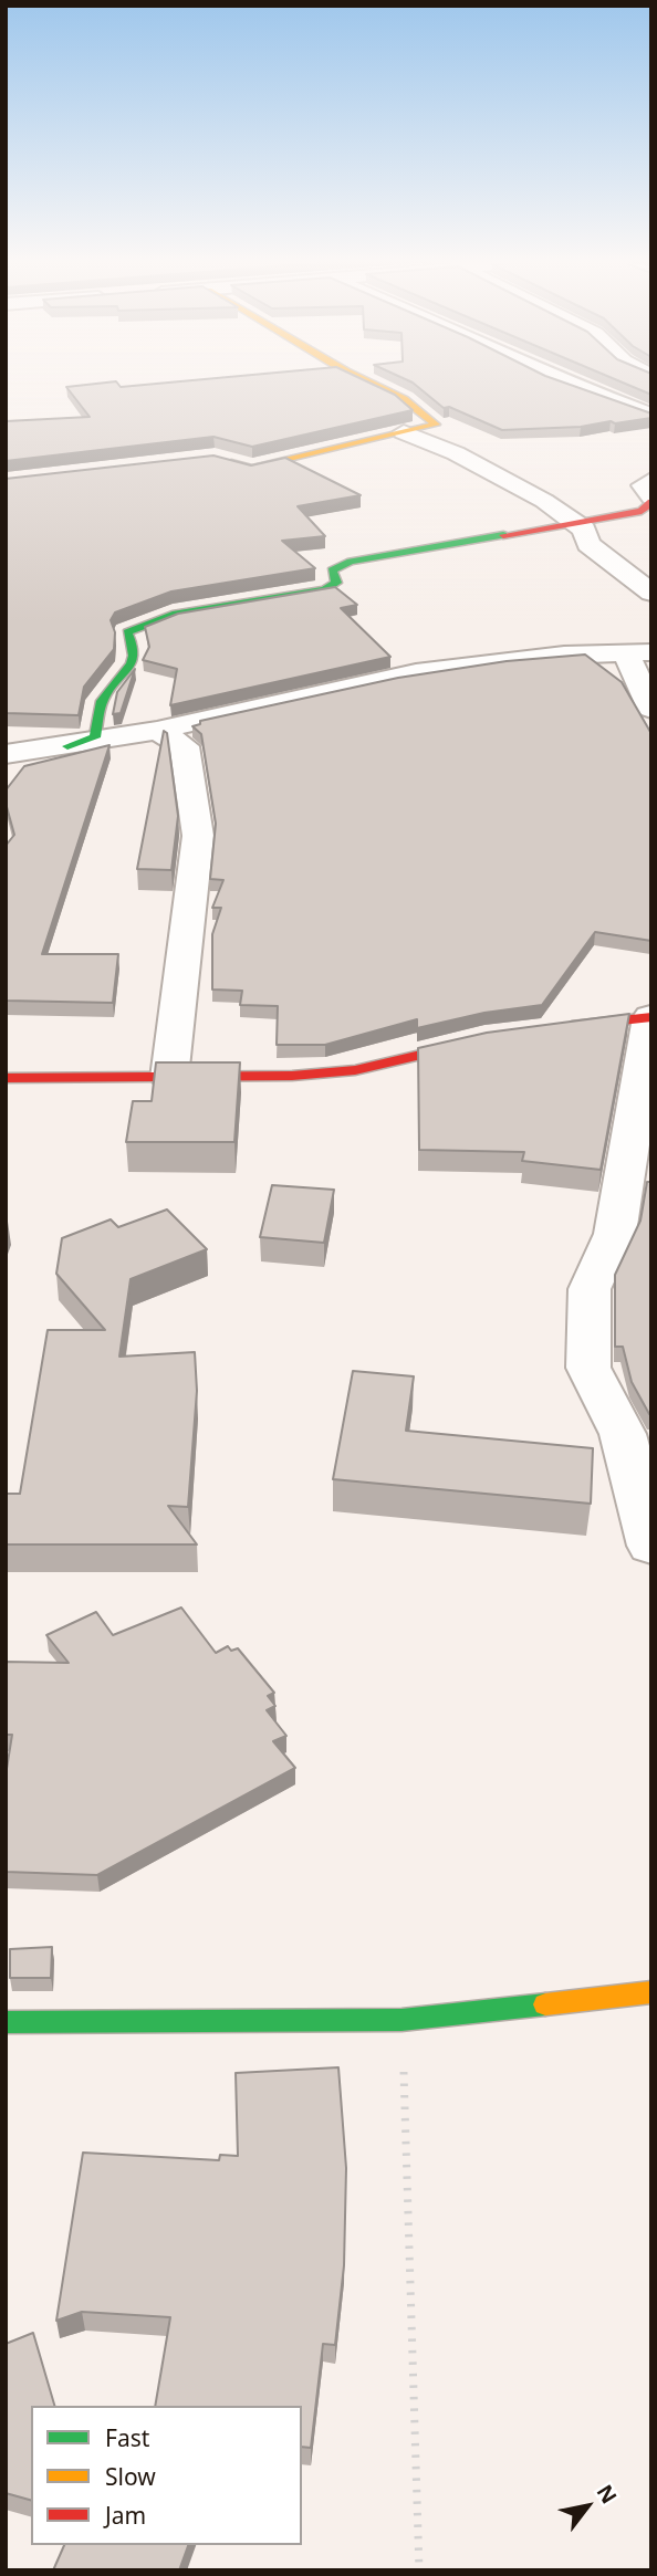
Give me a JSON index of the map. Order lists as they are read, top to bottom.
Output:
{
  "legend": ["Fast", "Slow", "Jam"],
  "north": "top right"
}
